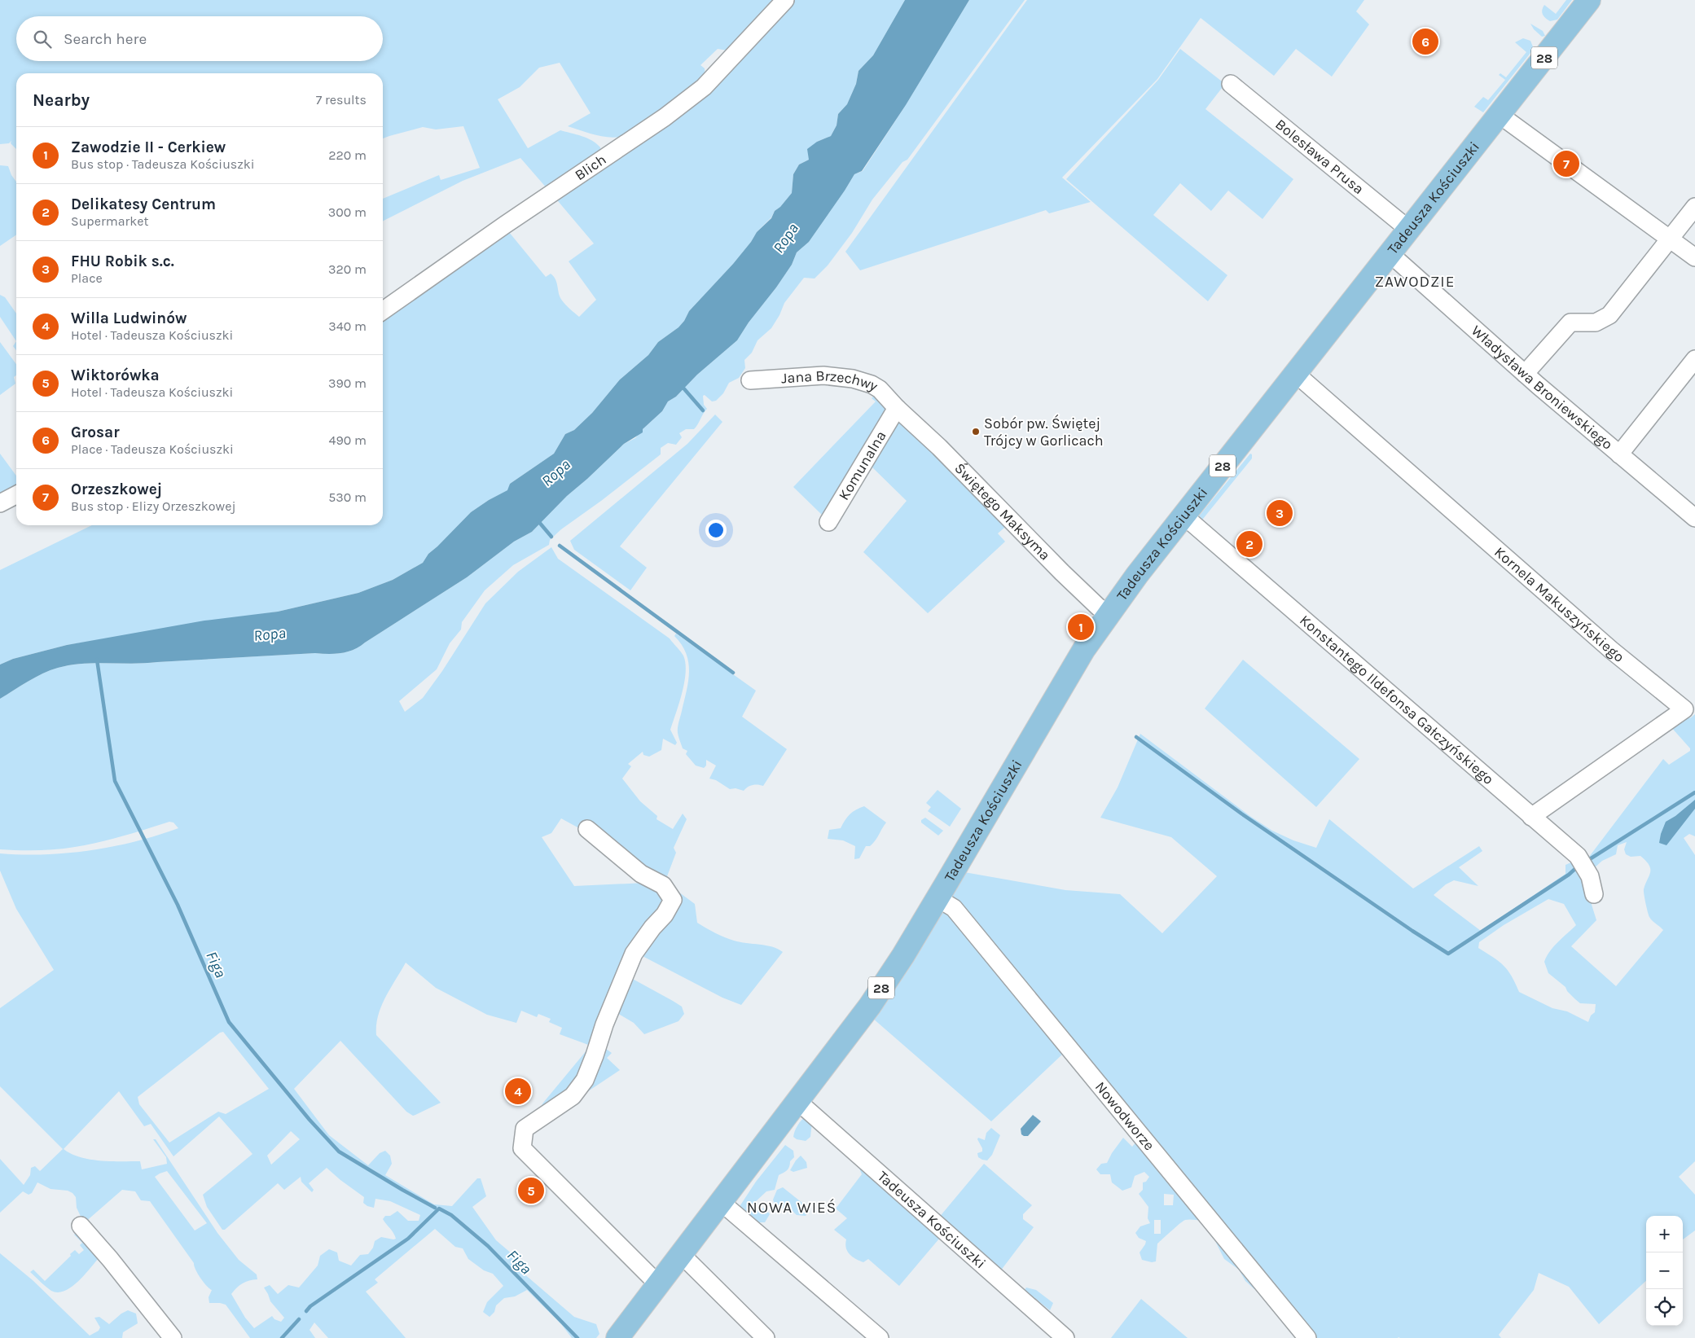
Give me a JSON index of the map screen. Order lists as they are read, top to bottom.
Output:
{
  "streets": {
    "main road": ["28", "Tadeusza Kościuszki"],
    "street": [
      "Bolesława Prusa",
      "Blich",
      "Jana Brzechwy",
      "Władysława Broniewskiego",
      "Komunalna",
      "Świętego Maksyma",
      "Kornela Makuszyńskiego",
      "Konstantego Ildefonsa Gałczyńskiego",
      "Nowodworze"
    ]
  },
  "crossings": [
    ["Bolesława Prusa", "Tadeusza Kościuszki"],
    ["Tadeusza Kościuszki", "Władysława Broniewskiego"],
    ["Tadeusza Kościuszki", "Świętego Maksyma"],
    ["Tadeusza Kościuszki", "Kornela Makuszyńskiego"],
    ["Tadeusza Kościuszki", "Konstantego Ildefonsa Gałczyńskiego"],
    ["Tadeusza Kościuszki", "Nowodworze"],
    ["Jana Brzechwy", "Komunalna"],
    ["Jana Brzechwy", "Świętego Maksyma"],
    ["Komunalna", "Świętego Maksyma"],
    ["Kornela Makuszyńskiego", "Konstantego Ildefonsa Gałczyńskiego"]
  ],
  "districts": ["ZAWODZIE", "NOWA WIEŚ"],
  "water": ["Ropa", "Figa"],
  "places": ["Sobór pw. Świętej Trójcy w Gorlicach"],
  "page": {
    "search": "Search here",
    "pins": [
      "6",
      "7",
      "3",
      "2",
      "1",
      "4",
      "5"
    ],
    "heading": ["Nearby", "7 results"],
    "list": [
      {
        "mark": "1",
        "name": "Zawodzie II - Cerkiew",
        "note": "Bus stop · Tadeusza Kościuszki",
        "value": "220 m"
      },
      {
        "mark": "2",
        "name": "Delikatesy Centrum",
        "note": "Supermarket",
        "value": "300 m"
      },
      {
        "mark": "3",
        "name": "FHU Robik s.c.",
        "note": "Place",
        "value": "320 m"
      },
      {
        "mark": "4",
        "name": "Willa Ludwinów",
        "note": "Hotel · Tadeusza Kościuszki",
        "value": "340 m"
      },
      {
        "mark": "5",
        "name": "Wiktorówka",
        "note": "Hotel · Tadeusza Kościuszki",
        "value": "390 m"
      },
      {
        "mark": "6",
        "name": "Grosar",
        "note": "Place · Tadeusza Kościuszki",
        "value": "490 m"
      },
      {
        "mark": "7",
        "name": "Orzeszkowej",
        "note": "Bus stop · Elizy Orzeszkowej",
        "value": "530 m"
      }
    ],
    "map_buttons": ["+", "−"]
  }
}
